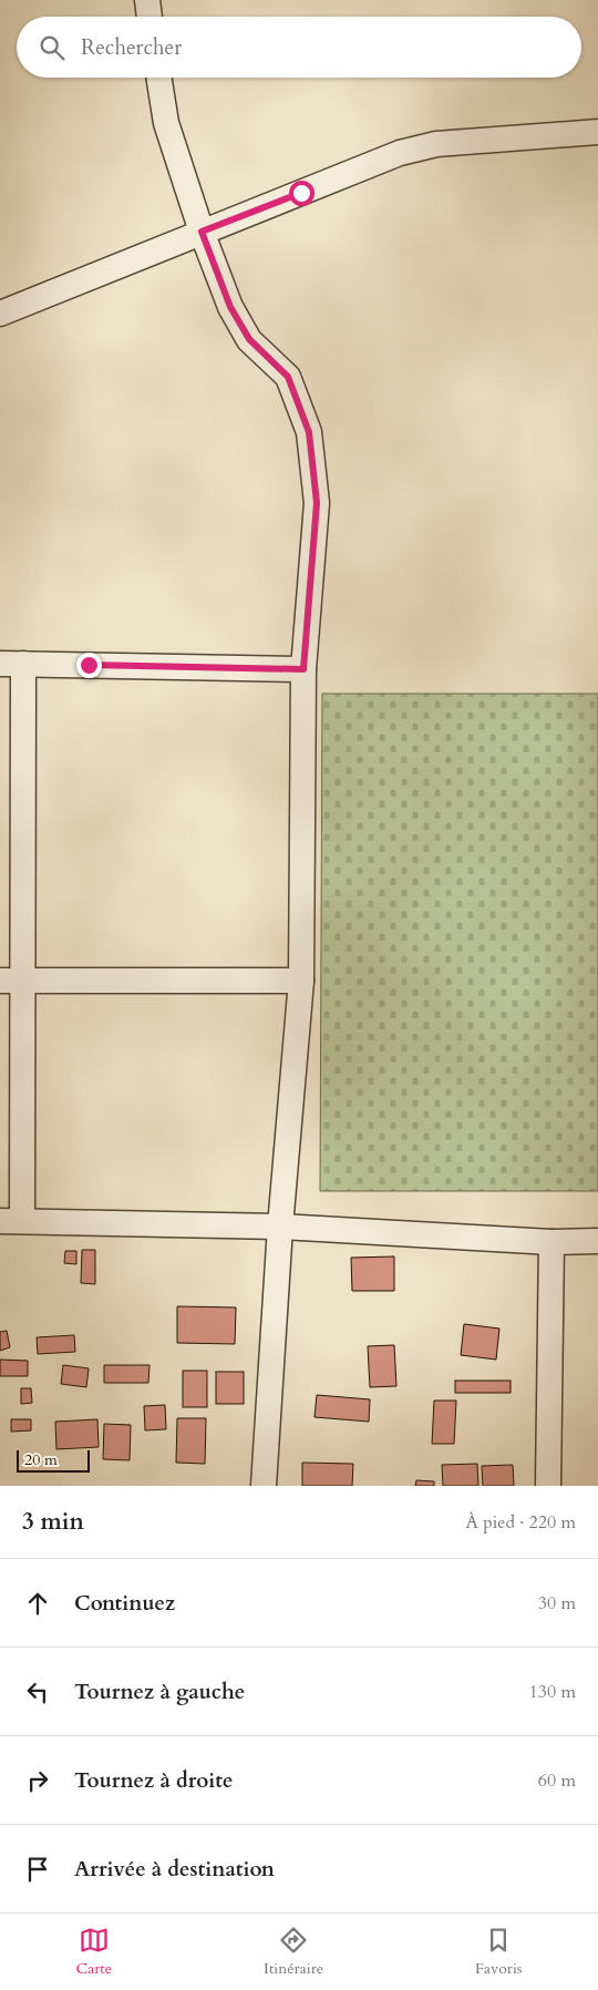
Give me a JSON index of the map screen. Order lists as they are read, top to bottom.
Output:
{
  "scale_bar": "20 m",
  "page": {
    "search": "Rechercher",
    "scale": "20 m",
    "heading": ["3 min", "À pied · 220 m"],
    "list": [
      ["Continuez", "30 m"],
      ["Tournez à gauche", "130 m"],
      ["Tournez à droite", "60 m"],
      "Arrivée à destination"
    ],
    "nav": ["Carte", "Itinéraire", "Favoris"]
  }
}
